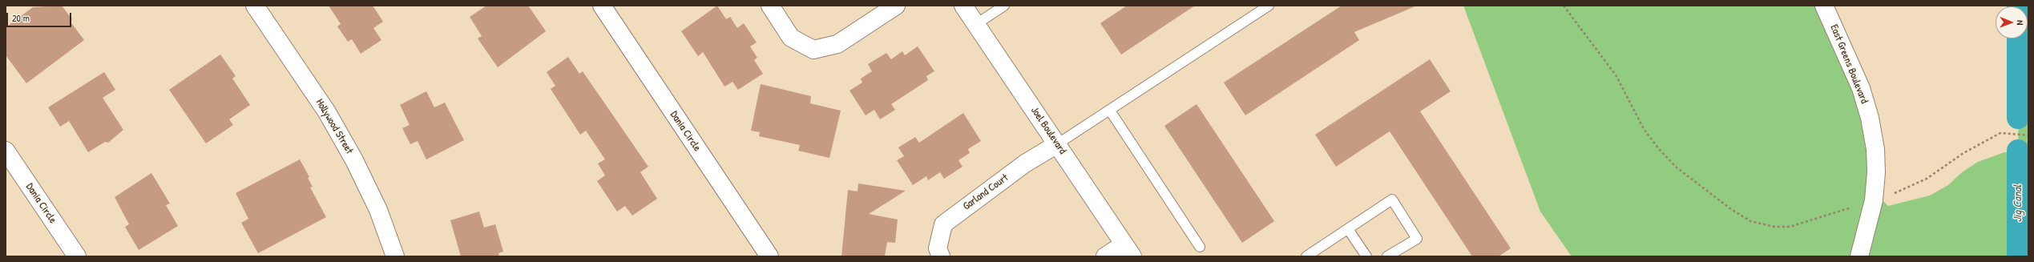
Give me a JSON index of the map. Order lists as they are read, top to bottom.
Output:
{
  "streets": {
    "street": [
      "East Greens Boulevard",
      "Hollywood Street",
      "Joel Boulevard",
      "Dania Circle",
      "Garland Court"
    ]
  },
  "crossings": [
    ["Joel Boulevard", "Garland Court"]
  ],
  "water": ["Jig Canal"],
  "scale_bar": "20 m",
  "north": "right"
}
